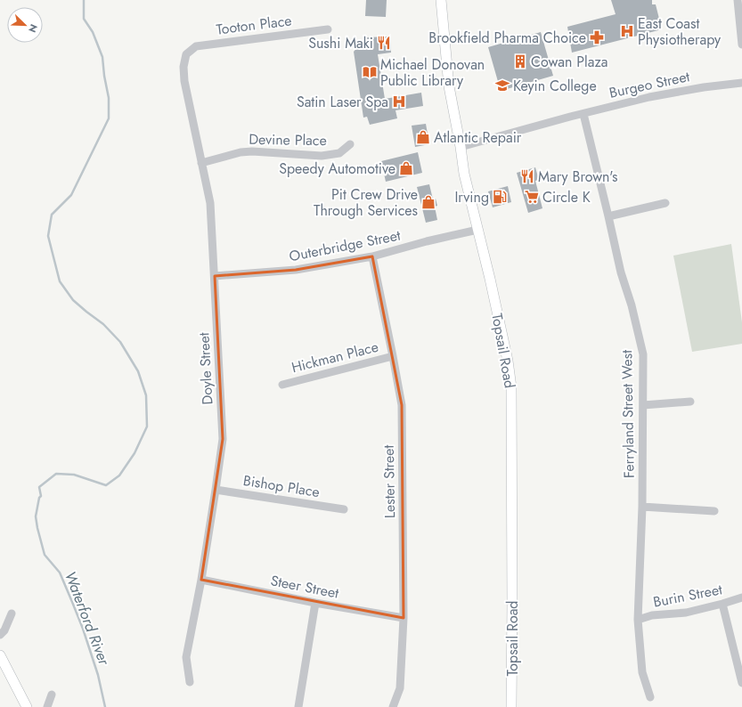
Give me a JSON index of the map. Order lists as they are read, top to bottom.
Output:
{
  "streets": {
    "main road": ["Topsail Road"],
    "street": [
      "Tooton Place",
      "Burgeo Street",
      "Devine Place",
      "Outerbridge Street",
      "Hickman Place",
      "Doyle Street",
      "Ferryland Street West",
      "Lester Street",
      "Bishop Place",
      "Steer Street",
      "Burin Street"
    ]
  },
  "crossings": [
    ["Tooton Place", "Doyle Street"],
    ["Burgeo Street", "Topsail Road"],
    ["Burgeo Street", "Ferryland Street West"],
    ["Devine Place", "Doyle Street"],
    ["Outerbridge Street", "Topsail Road"],
    ["Outerbridge Street", "Doyle Street"],
    ["Outerbridge Street", "Lester Street"],
    ["Hickman Place", "Lester Street"],
    ["Doyle Street", "Bishop Place"],
    ["Doyle Street", "Steer Street"],
    ["Ferryland Street West", "Burin Street"],
    ["Lester Street", "Steer Street"]
  ],
  "water": ["Waterford River"],
  "places": {
    "hospital": ["East Coast Physiotherapy", "Satin Laser Spa"],
    "pharmacy": ["Brookfield Pharma Choice"],
    "restaurant": ["Sushi Maki", "Mary Brown's"],
    "building": ["Cowan Plaza"],
    "library": ["Michael Donovan Public Library"],
    "school or university": ["Keyin College"],
    "shop": ["Atlantic Repair", "Speedy Automotive", "Pit Crew Drive Through Services"],
    "fuel station": ["Irving"],
    "supermarket": ["Circle K"]
  },
  "north": "bottom right"
}
